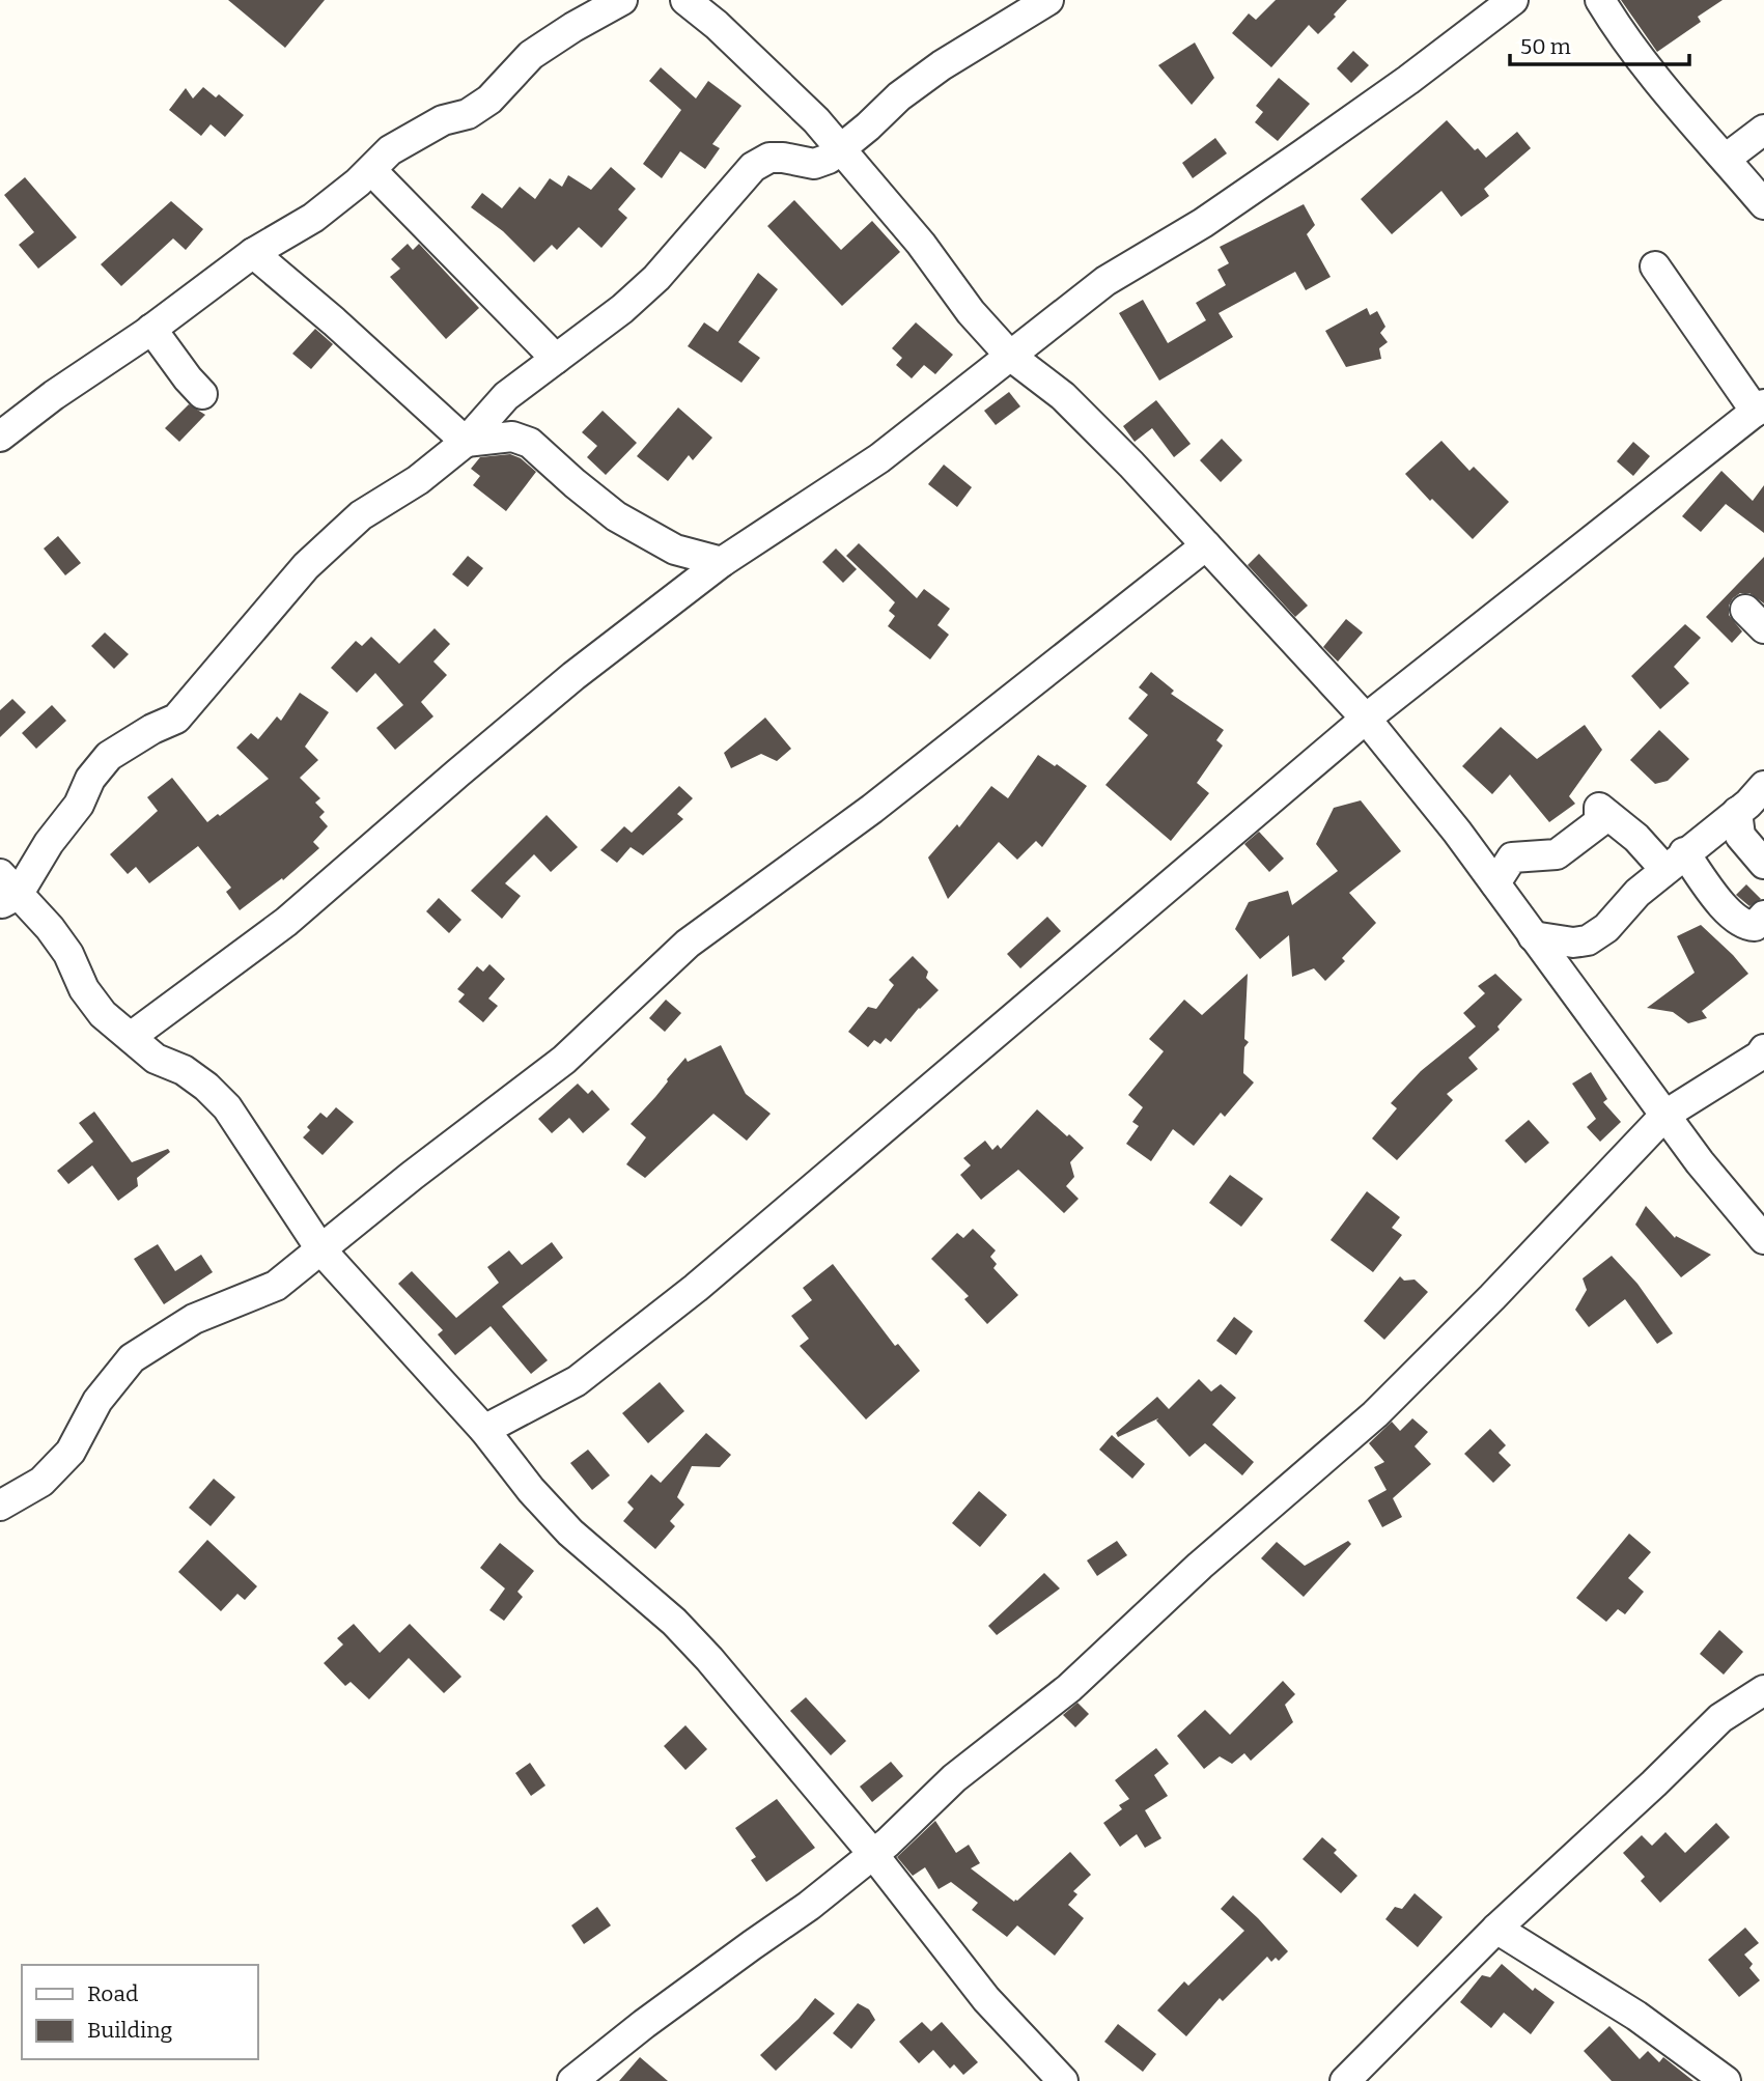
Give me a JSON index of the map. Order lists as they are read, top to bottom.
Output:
{
  "legend": ["Road", "Building"],
  "scale_bar": "50 m"
}
